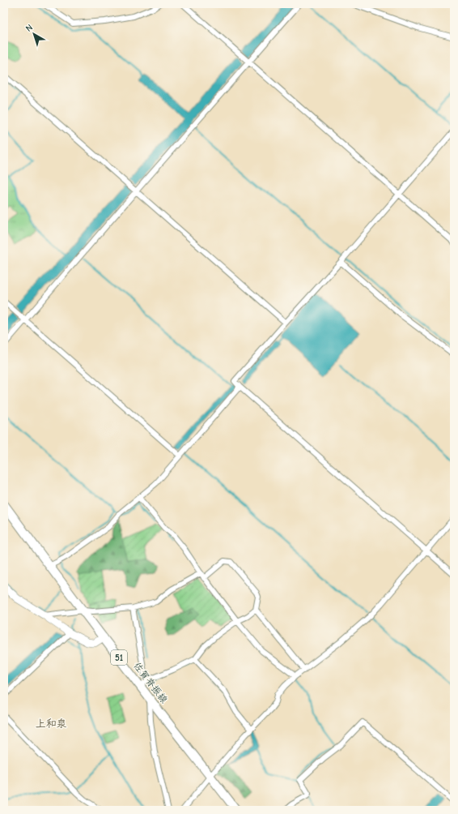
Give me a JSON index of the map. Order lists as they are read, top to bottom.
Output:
{
  "streets": {
    "main road": ["51", "佐賀脊振線"]
  },
  "districts": ["上和泉"],
  "north": "top left"
}
